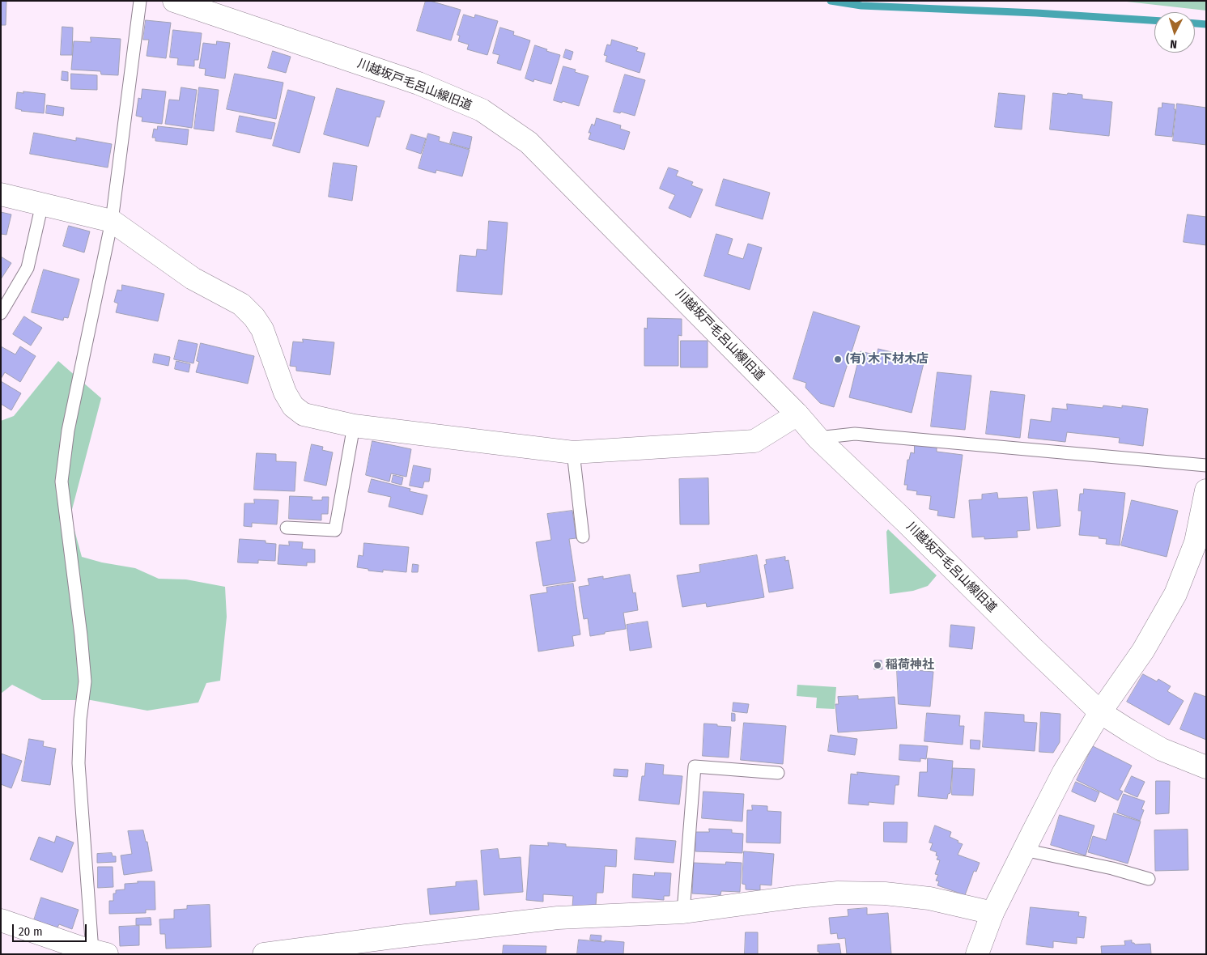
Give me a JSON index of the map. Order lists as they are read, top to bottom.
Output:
{
  "streets": {
    "street": ["川越坂戸毛呂山線旧道"]
  },
  "places": ["(有) 木下材木店", "稲荷神社"],
  "scale_bar": "20 m",
  "north": "bottom"
}
